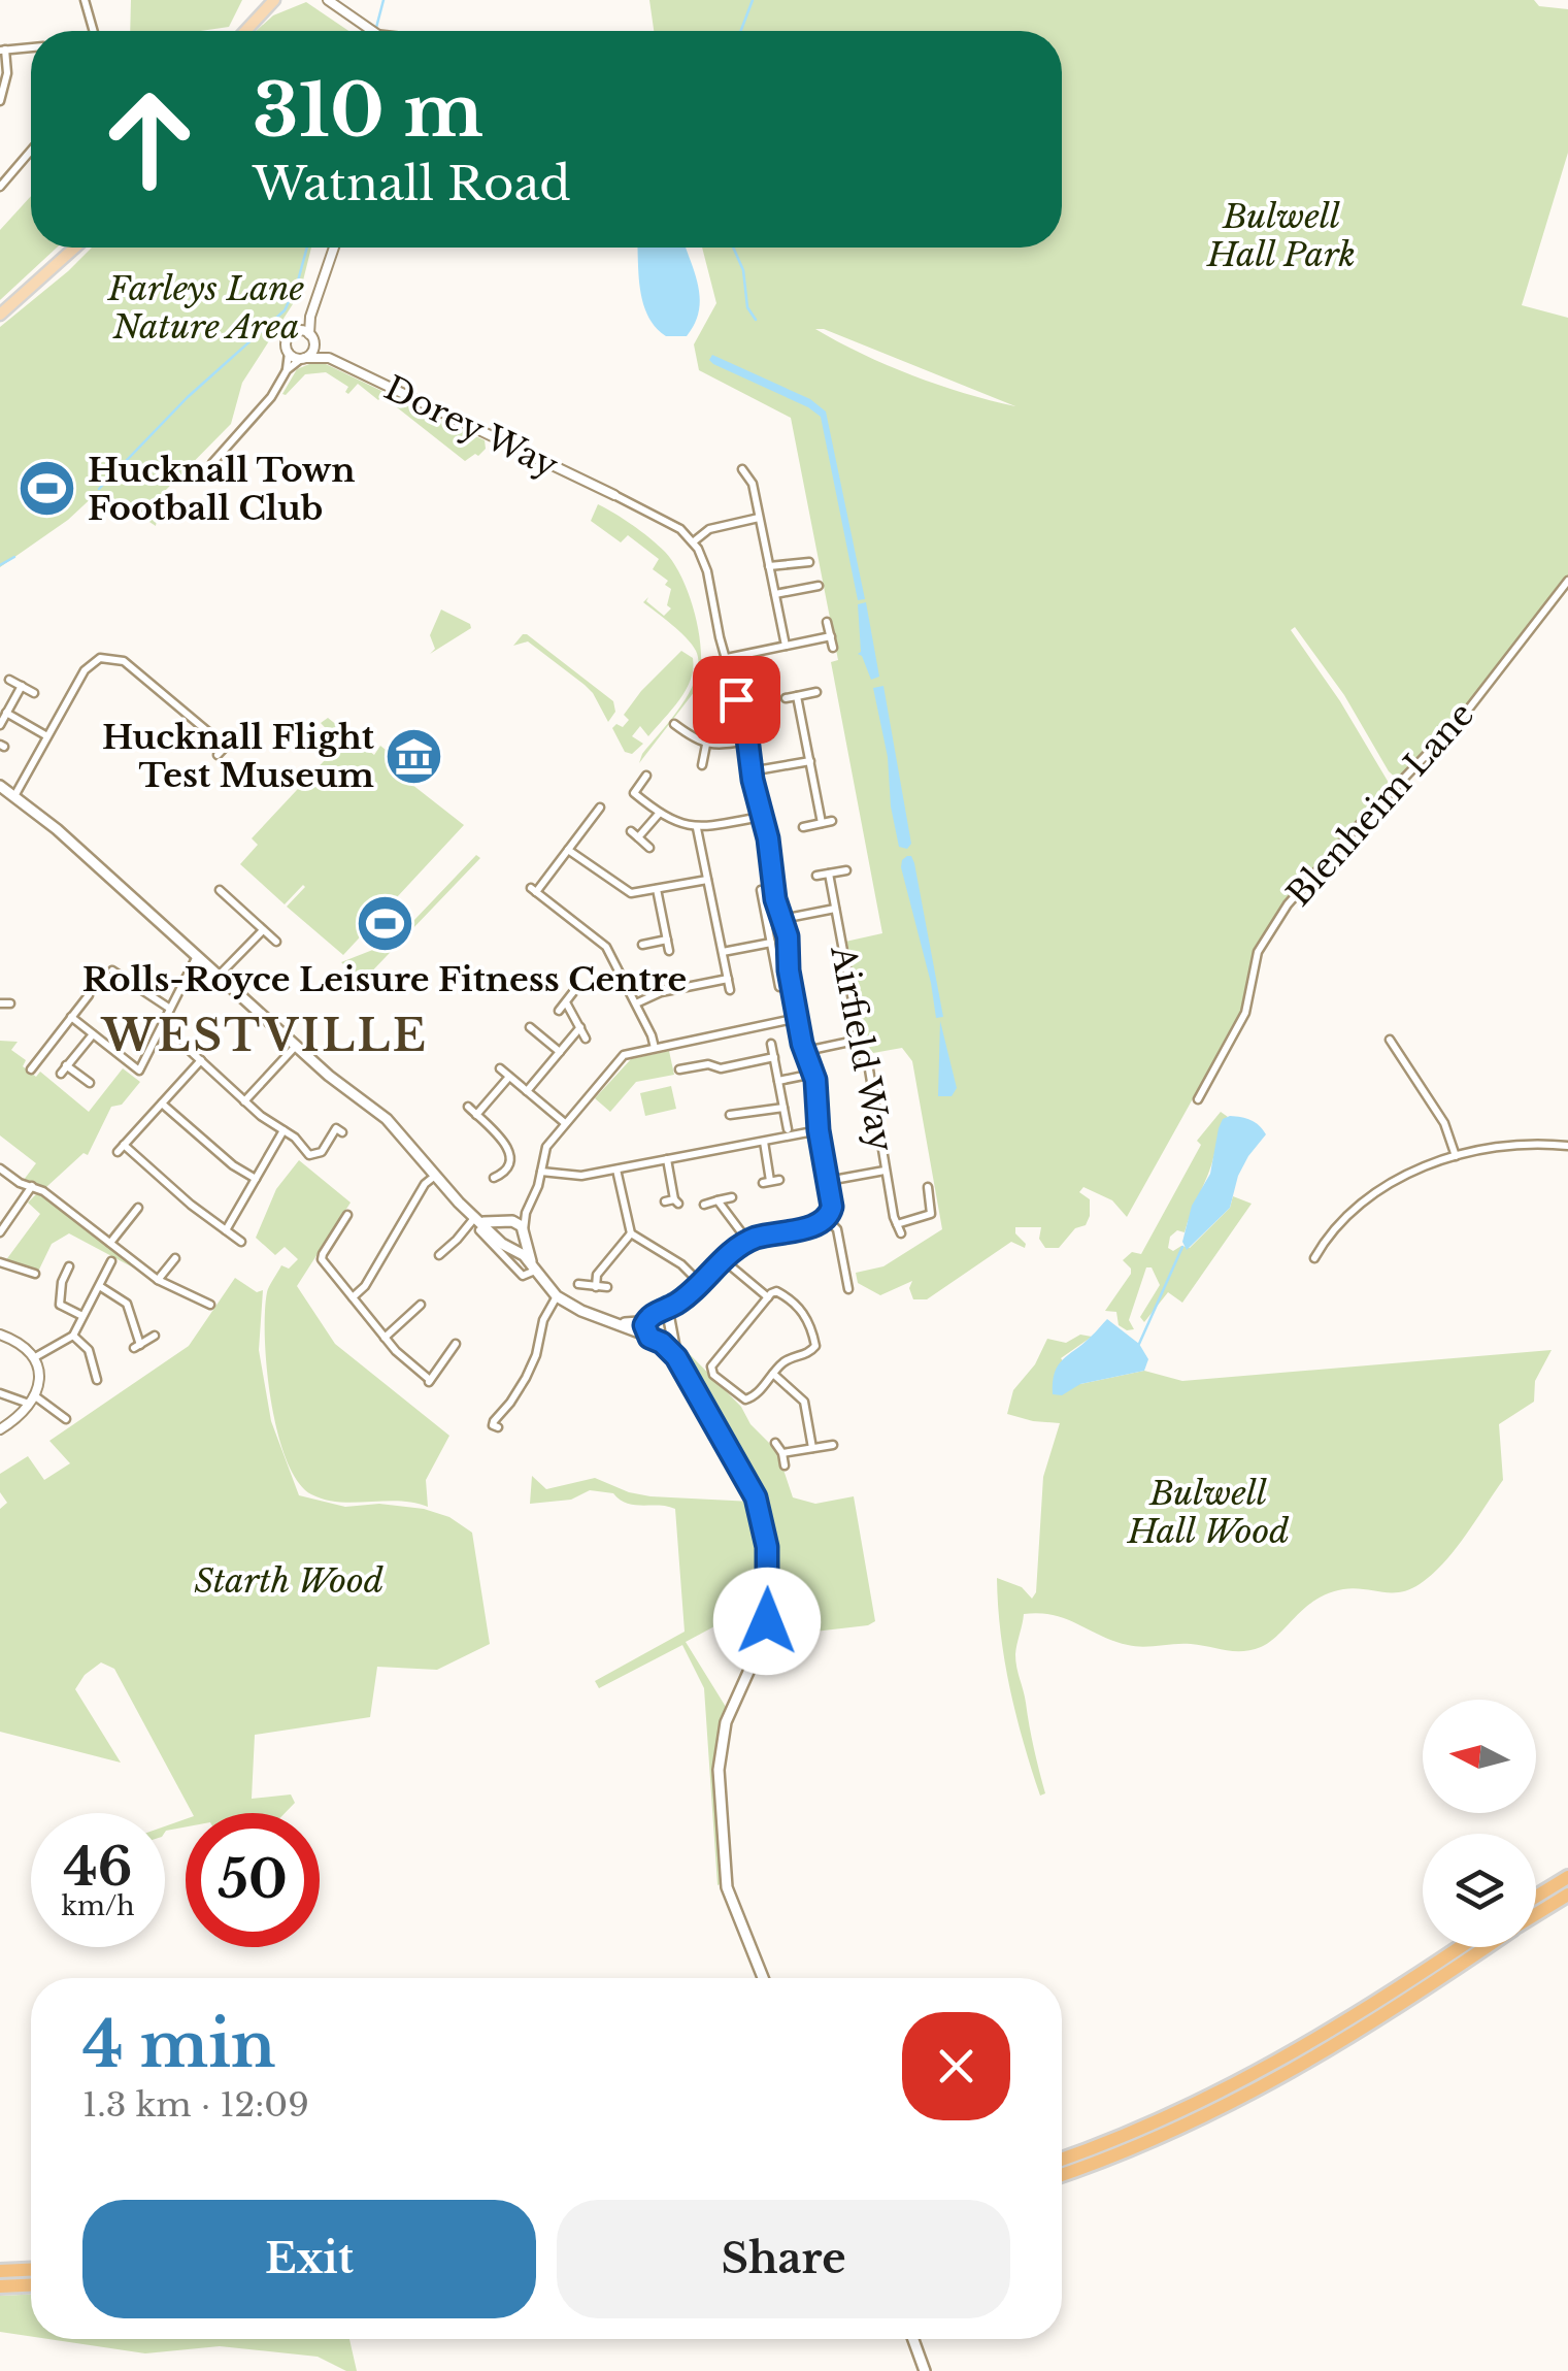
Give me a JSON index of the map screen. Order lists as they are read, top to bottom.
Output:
{
  "streets": {
    "street": ["Dorey Way", "Blenheim Lane", "Airfield Way"]
  },
  "districts": ["WESTVILLE"],
  "parks": [
    "Bulwell Hall Park",
    "Farleys Lane Nature Area",
    "Bulwell Hall Wood",
    "Starth Wood"
  ],
  "places": {
    "sports": ["Hucknall Town Football Club", "Rolls-Royce Leisure Fitness Centre"],
    "museum": ["Hucknall Flight Test Museum"]
  },
  "north": "left",
  "page": {
    "turn": ["310 m", "Watnall Road"],
    "speed": "46 km/h",
    "limit": "50",
    "heading": ["4 min", "1.3 km · 12:09"],
    "buttons": ["Exit", "Share"]
  }
}
